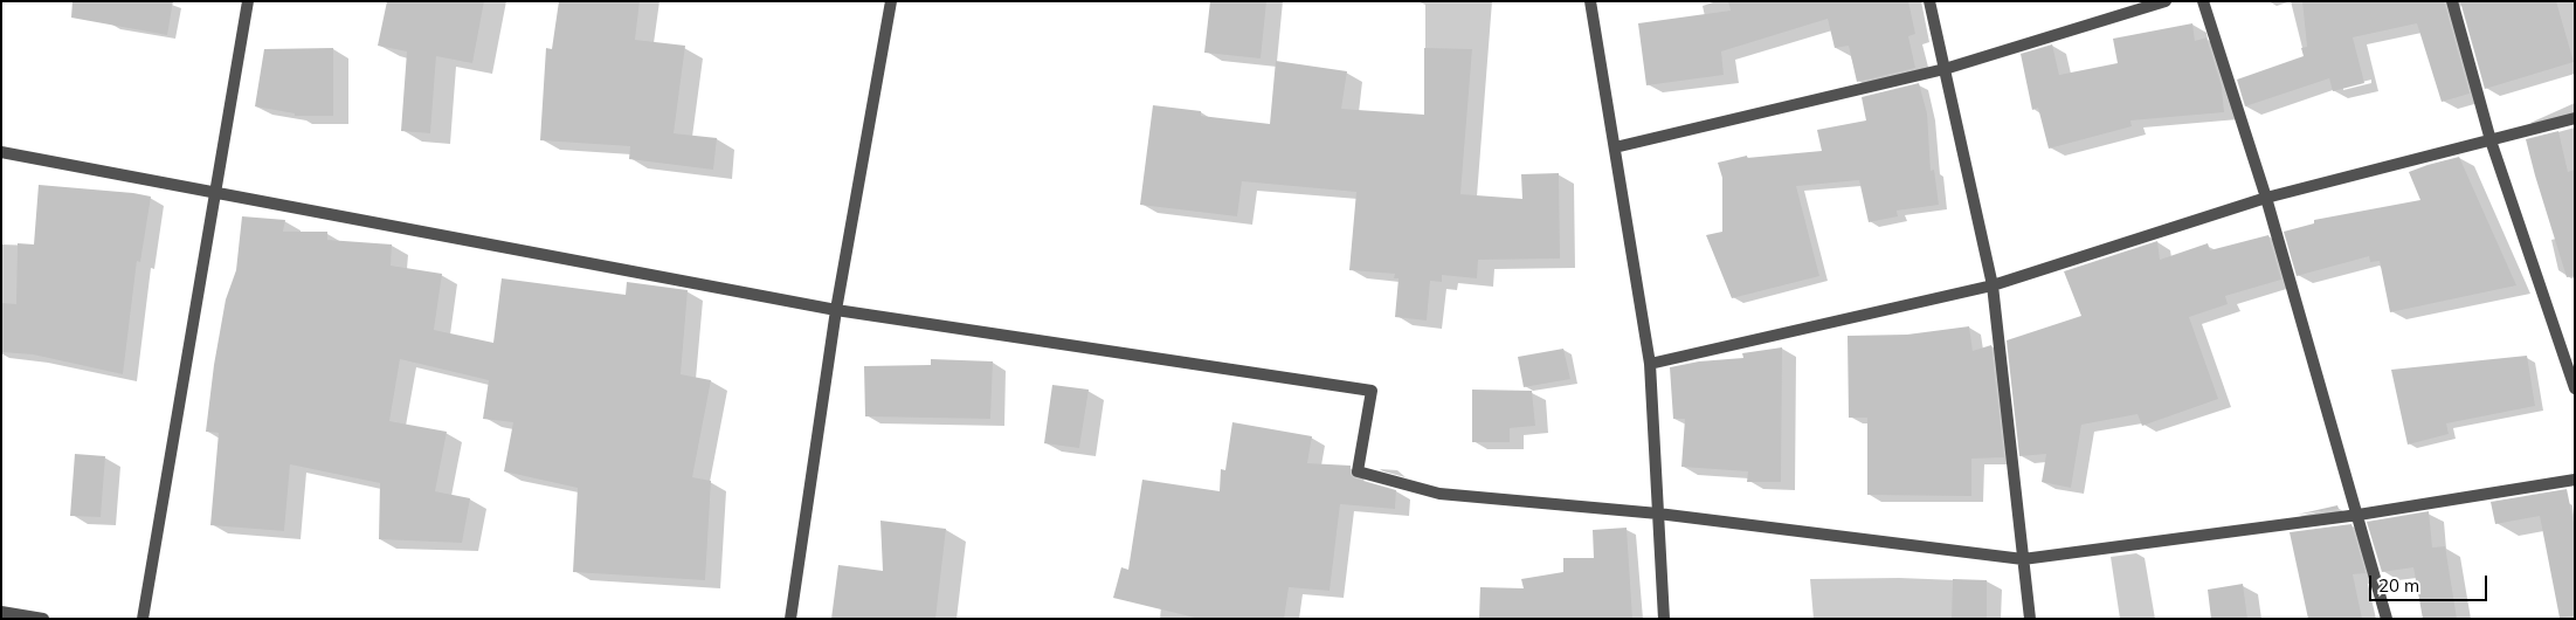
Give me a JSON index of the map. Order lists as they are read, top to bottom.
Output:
{
  "scale_bar": "20 m"
}
